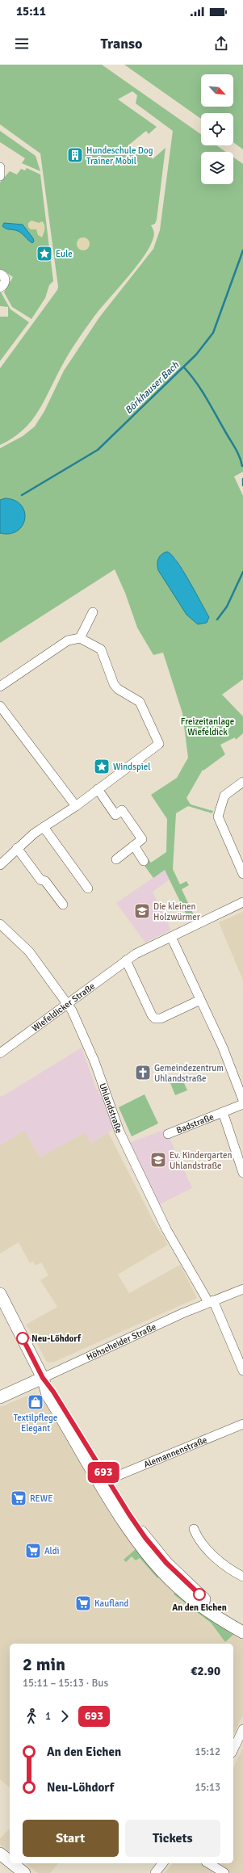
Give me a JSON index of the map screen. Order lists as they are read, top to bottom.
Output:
{
  "streets": {
    "main road": ["Höhscheider Straße"],
    "street": [
      "Wiefeldicker Straße",
      "Uhlandstraße",
      "Badstraße",
      "Alemannenstraße"
    ]
  },
  "crossings": [
    ["Wiefeldicker Straße", "Uhlandstraße"],
    ["Uhlandstraße", "Höhscheider Straße"]
  ],
  "water": ["Börkhauser Bach"],
  "parks": ["Freizeitanlage Wiefeldick"],
  "places": {
    "building": ["Hundeschule Dog Trainer Mobil"],
    "place": ["Eule", "Windspiel"],
    "school or university": ["Die kleinen Holzwürmer", "Ev. Kindergarten Uhlandstraße"],
    "church": ["Gemeindezentrum Uhlandstraße"],
    "other": ["Neu-Löhdorf", "An den Eichen"],
    "shop": ["Textilpflege Elegant"],
    "supermarket": ["REWE", "Aldi", "Kaufland"]
  },
  "lines": ["bus line 693"],
  "north": "bottom right",
  "page": {
    "status": "15:11",
    "header": "Transo",
    "on_map": "693",
    "heading": ["2 min", "15:11 – 15:13 · Bus", "€2.90"],
    "legs": ["1", "693"],
    "list": [
      {
        "name": "An den Eichen",
        "value": "15:12"
      },
      {
        "name": "Neu-Löhdorf",
        "value": "15:13"
      }
    ],
    "buttons": ["Start", "Tickets"]
  }
}
